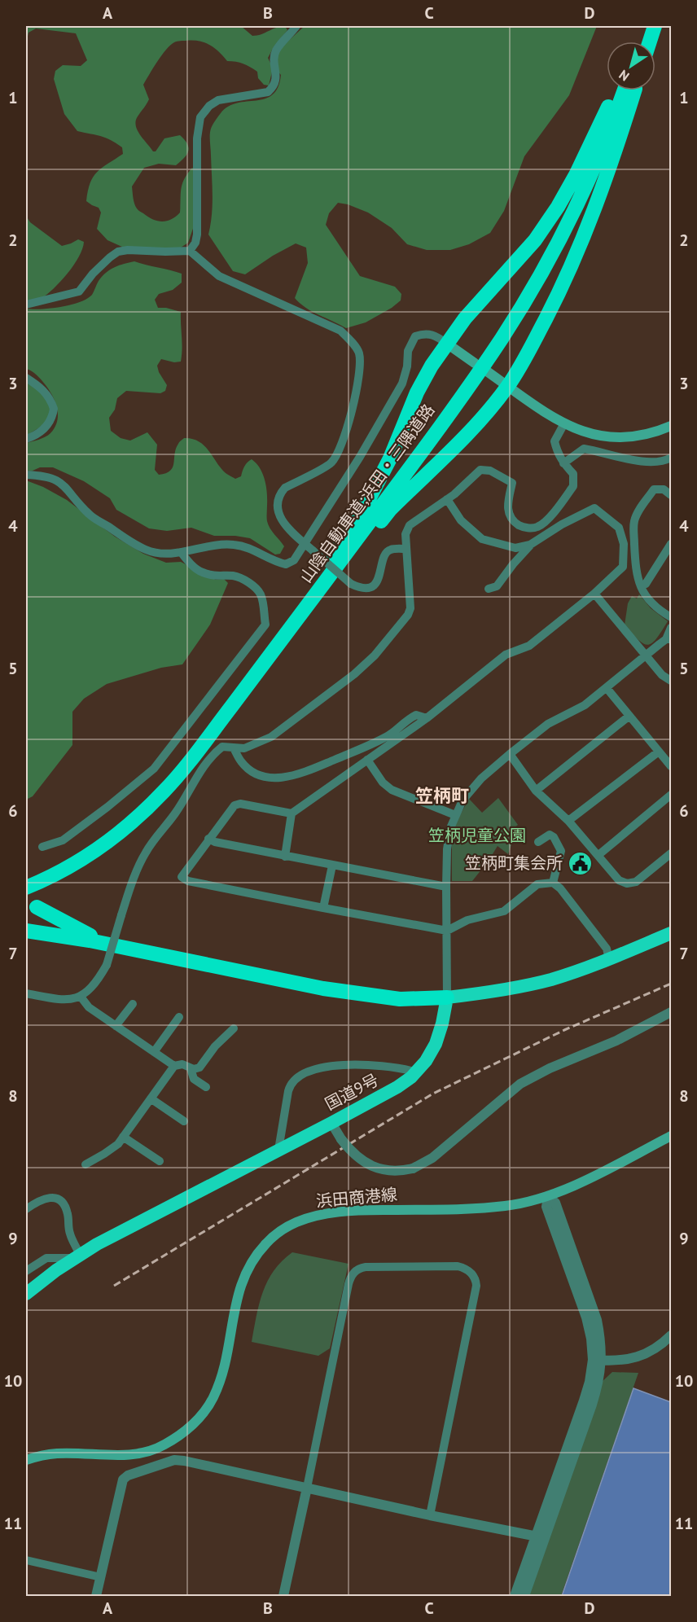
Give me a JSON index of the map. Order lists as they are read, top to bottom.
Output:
{
  "streets": {
    "highway": ["山陰自動車道;浜田・三隅道路", "国道9号"],
    "main road": ["浜田商港線"]
  },
  "districts": ["笠柄町"],
  "parks": ["笠柄児童公園"],
  "places": {
    "public building": ["笠柄町集会所"]
  },
  "north": "bottom left",
  "grid": {
    "columns": [
      "A",
      "B",
      "C",
      "D"
    ],
    "rows": [
      "1",
      "2",
      "3",
      "4",
      "5",
      "6",
      "7",
      "8",
      "9",
      "10",
      "11"
    ]
  }
}
